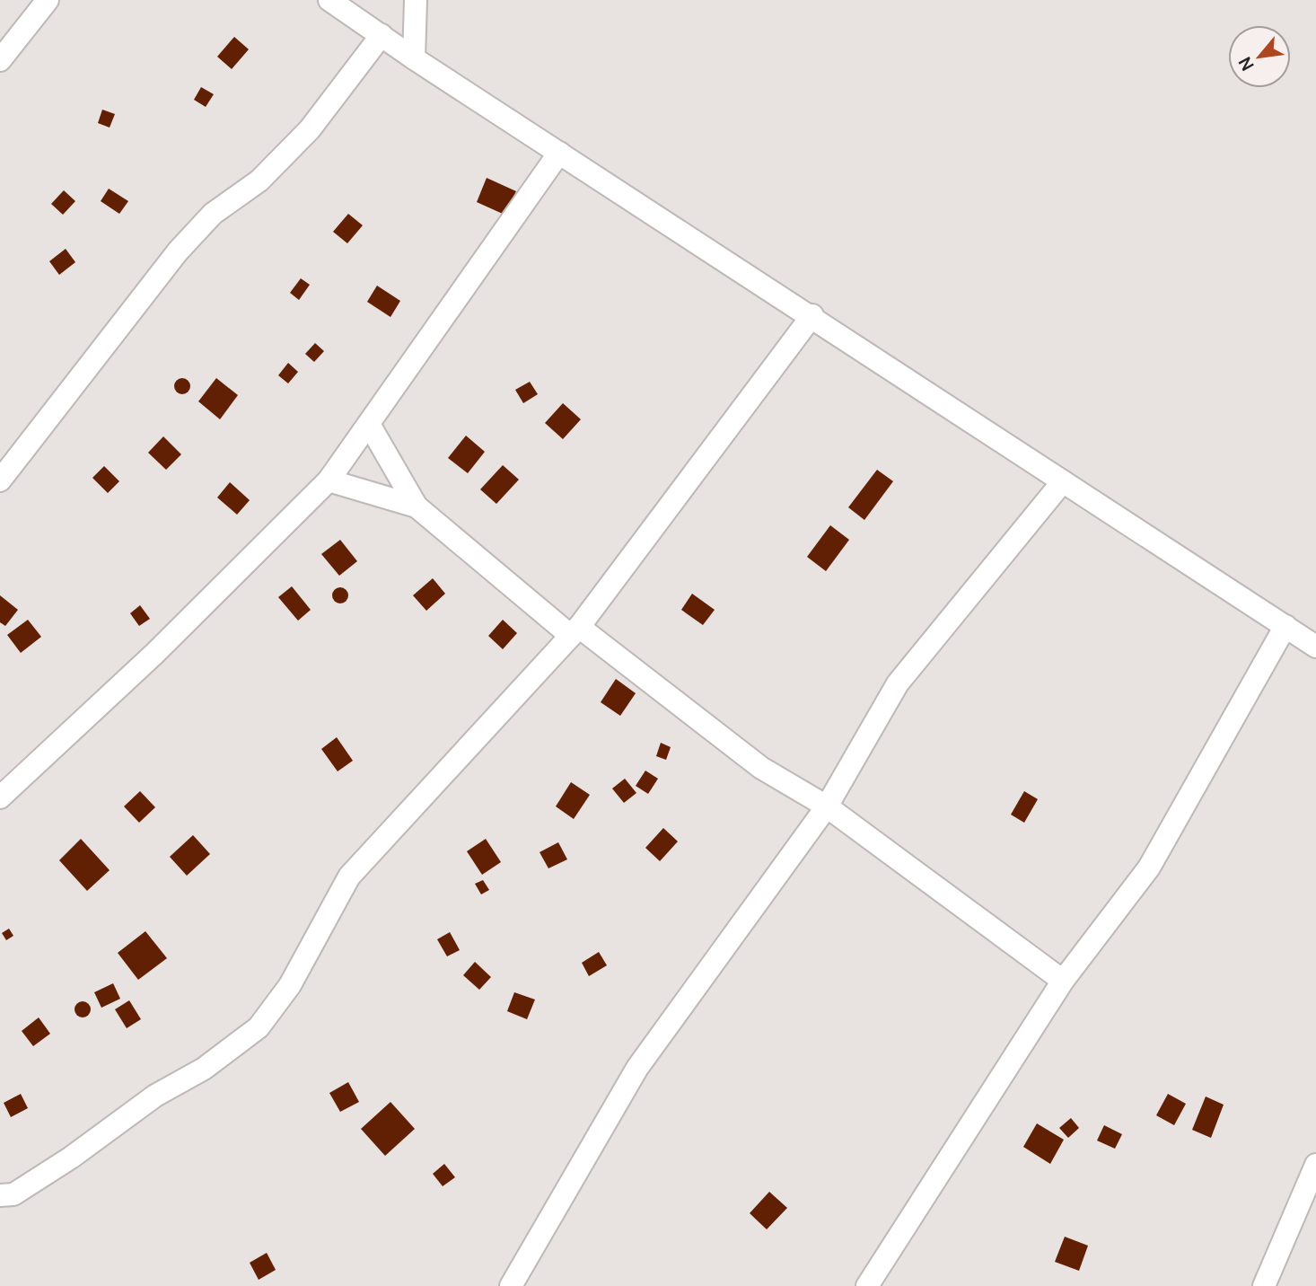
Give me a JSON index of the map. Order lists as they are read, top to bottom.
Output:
{
  "north": "bottom left"
}
